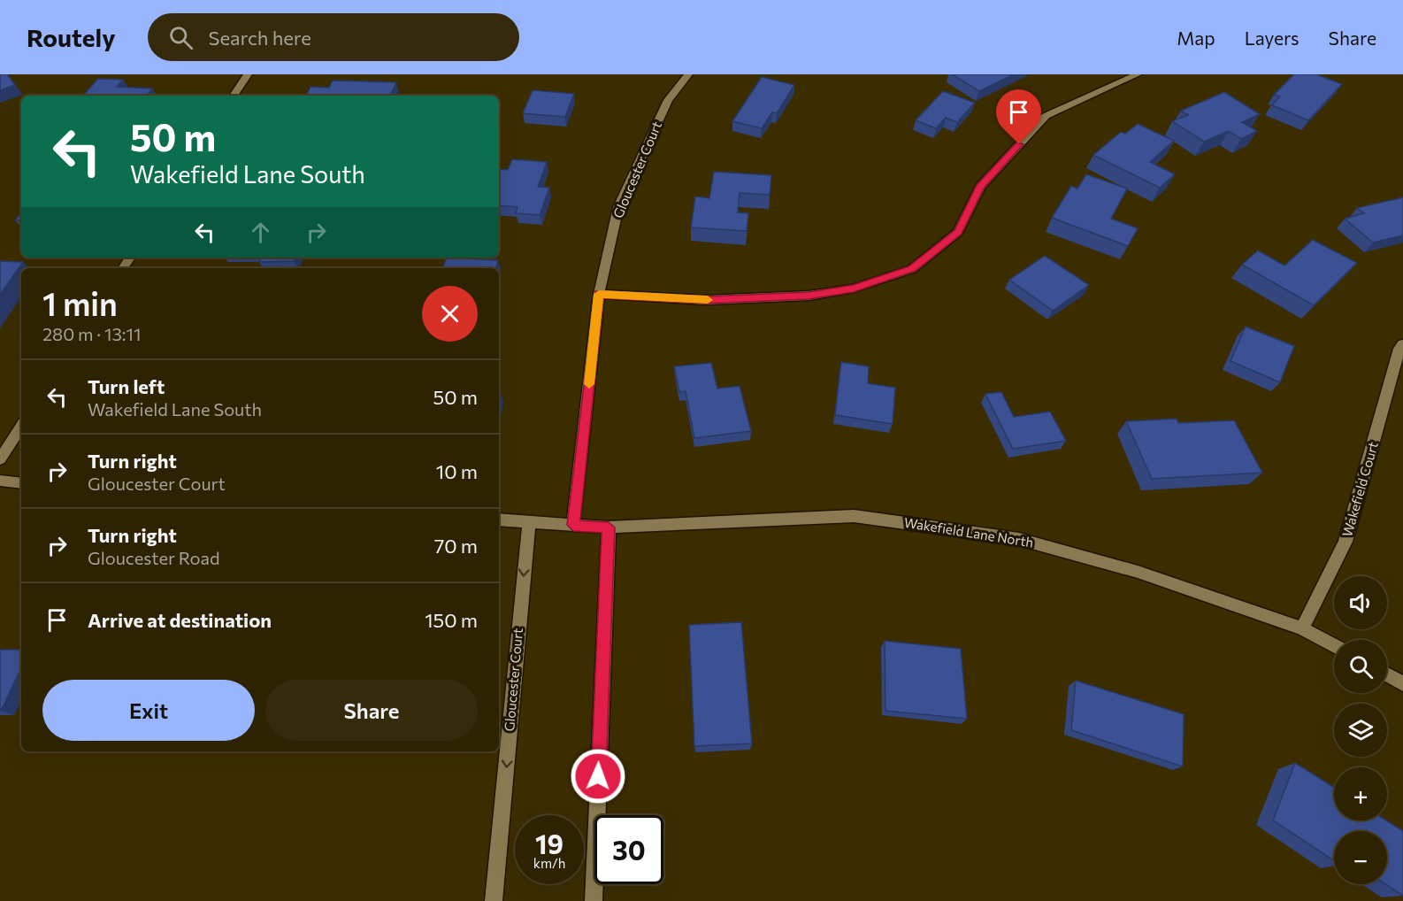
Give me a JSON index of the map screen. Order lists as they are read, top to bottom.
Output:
{
  "streets": {
    "street": ["Gloucester Court", "Wakefield Court", "Wakefield Lane North"]
  },
  "crossings": [
    ["Gloucester Court", "Wakefield Lane North"],
    ["Wakefield Court", "Wakefield Lane North"]
  ],
  "page": {
    "header": "Routely",
    "search": "Search here",
    "nav": ["Map", "Layers", "Share"],
    "turn": ["50 m", "Wakefield Lane South"],
    "heading": ["1 min", "280 m · 13:11"],
    "list": [
      {
        "name": "Turn left",
        "note": "Wakefield Lane South",
        "value": "50 m"
      },
      {
        "name": "Turn right",
        "note": "Gloucester Court",
        "value": "10 m"
      },
      {
        "name": "Turn right",
        "note": "Gloucester Road",
        "value": "70 m"
      },
      {
        "name": "Arrive at destination",
        "value": "150 m"
      }
    ],
    "map_buttons": ["+", "−"],
    "buttons": ["Exit", "Share"],
    "speed": "19 km/h",
    "limit": "30"
  }
}
